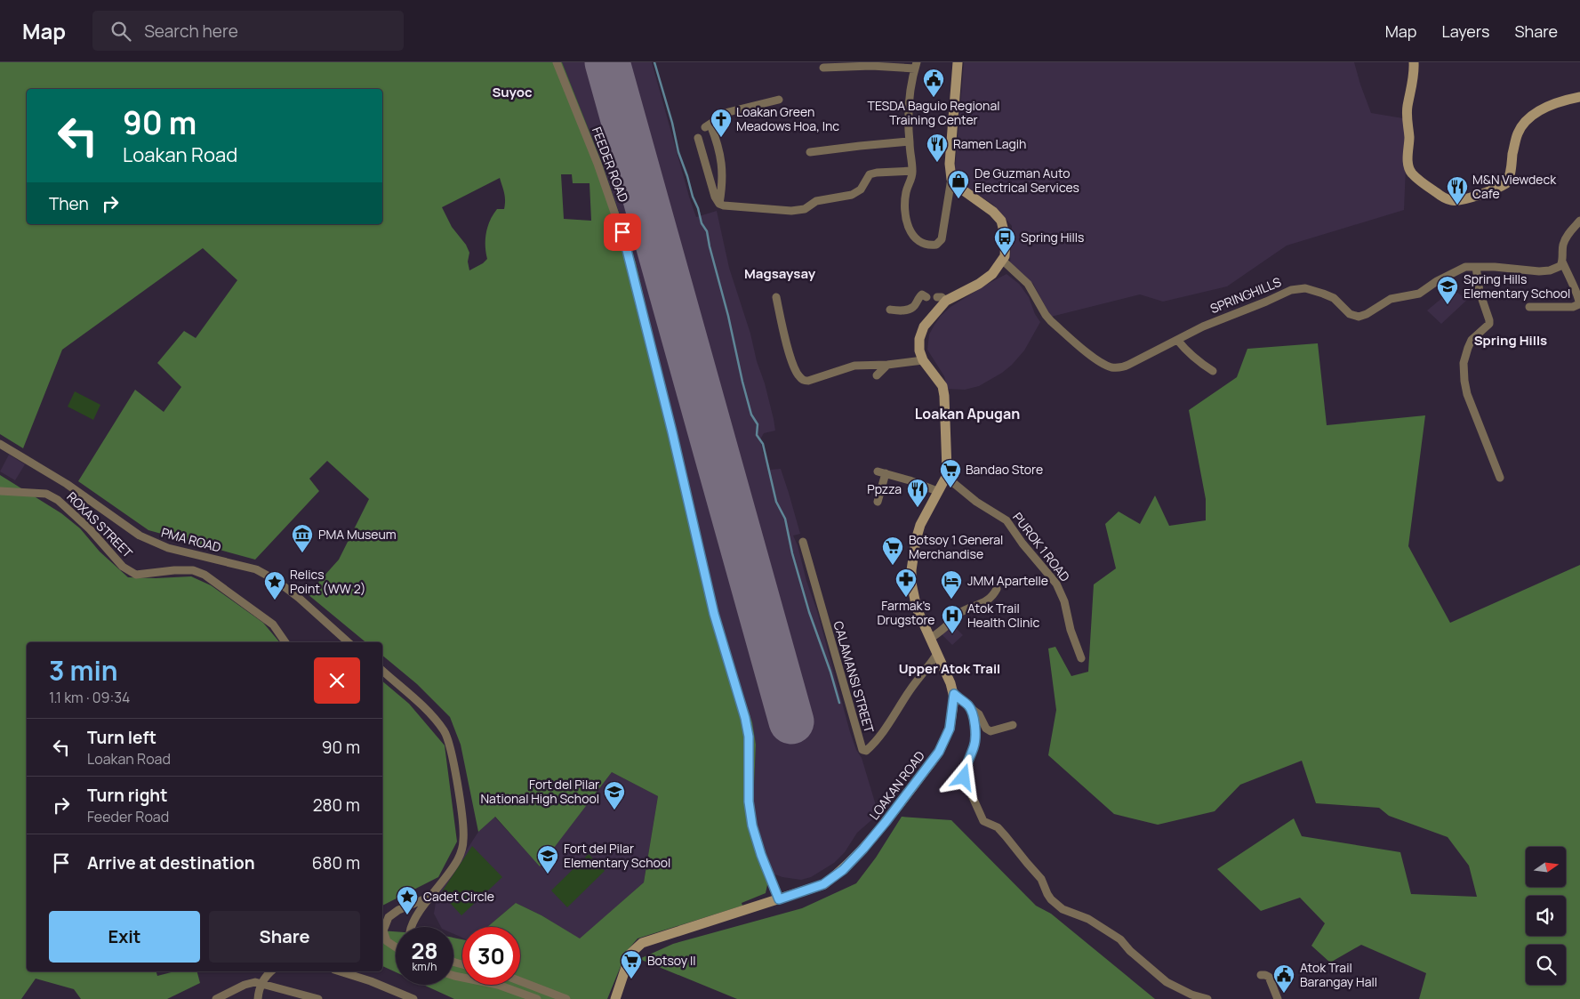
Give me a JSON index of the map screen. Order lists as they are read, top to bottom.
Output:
{
  "streets": {
    "main road": ["LOAKAN ROAD"],
    "street": [
      "FEEDER ROAD",
      "SPRINGHILLS",
      "ROXAS STREET",
      "PMA ROAD",
      "PUROK 1 ROAD",
      "CALAMANSI STREET"
    ]
  },
  "crossings": [
    ["FEEDER ROAD", "LOAKAN ROAD"],
    ["PUROK 1 ROAD", "LOAKAN ROAD"],
    ["CALAMANSI STREET", "LOAKAN ROAD"]
  ],
  "districts": [
    "Suyoc",
    "Magsaysay",
    "Spring Hills",
    "Loakan Apugan",
    "Upper Atok Trail"
  ],
  "places": {
    "public building": ["TESDA Baguio Regional Training Center", "Atok Trail Barangay Hall"],
    "church": ["Loakan Green Meadows Hoa, Inc"],
    "restaurant": ["Ramen Lagih", "M&N Viewdeck Cafe", "Ppzza"],
    "shop": ["De Guzman Auto Electrical Services"],
    "bus stop": ["Spring Hills"],
    "school or university": ["Spring Hills Elementary School", "Fort del Pilar National High School", "Fort del Pilar Elementary School"],
    "supermarket": ["Bandao Store", "Botsoy 1 General Merchandise", "Botsoy II"],
    "museum": ["PMA Museum"],
    "pharmacy": ["Farmak's Drugstore"],
    "hotel": ["JMM Apartelle"],
    "place": ["Relics Point (WW 2)", "Cadet Circle"],
    "hospital": ["Atok Trail Health Clinic"]
  },
  "north": "right",
  "page": {
    "header": "Map",
    "search": "Search here",
    "nav": ["Map", "Layers", "Share"],
    "turn": ["90 m", "Loakan Road"],
    "then": "Then",
    "heading": ["3 min", "1.1 km · 09:34"],
    "list": [
      {
        "name": "Turn left",
        "note": "Loakan Road",
        "value": "90 m"
      },
      {
        "name": "Turn right",
        "note": "Feeder Road",
        "value": "280 m"
      },
      {
        "name": "Arrive at destination",
        "value": "680 m"
      }
    ],
    "buttons": ["Exit", "Share"],
    "speed": "28 km/h",
    "limit": "30"
  }
}
